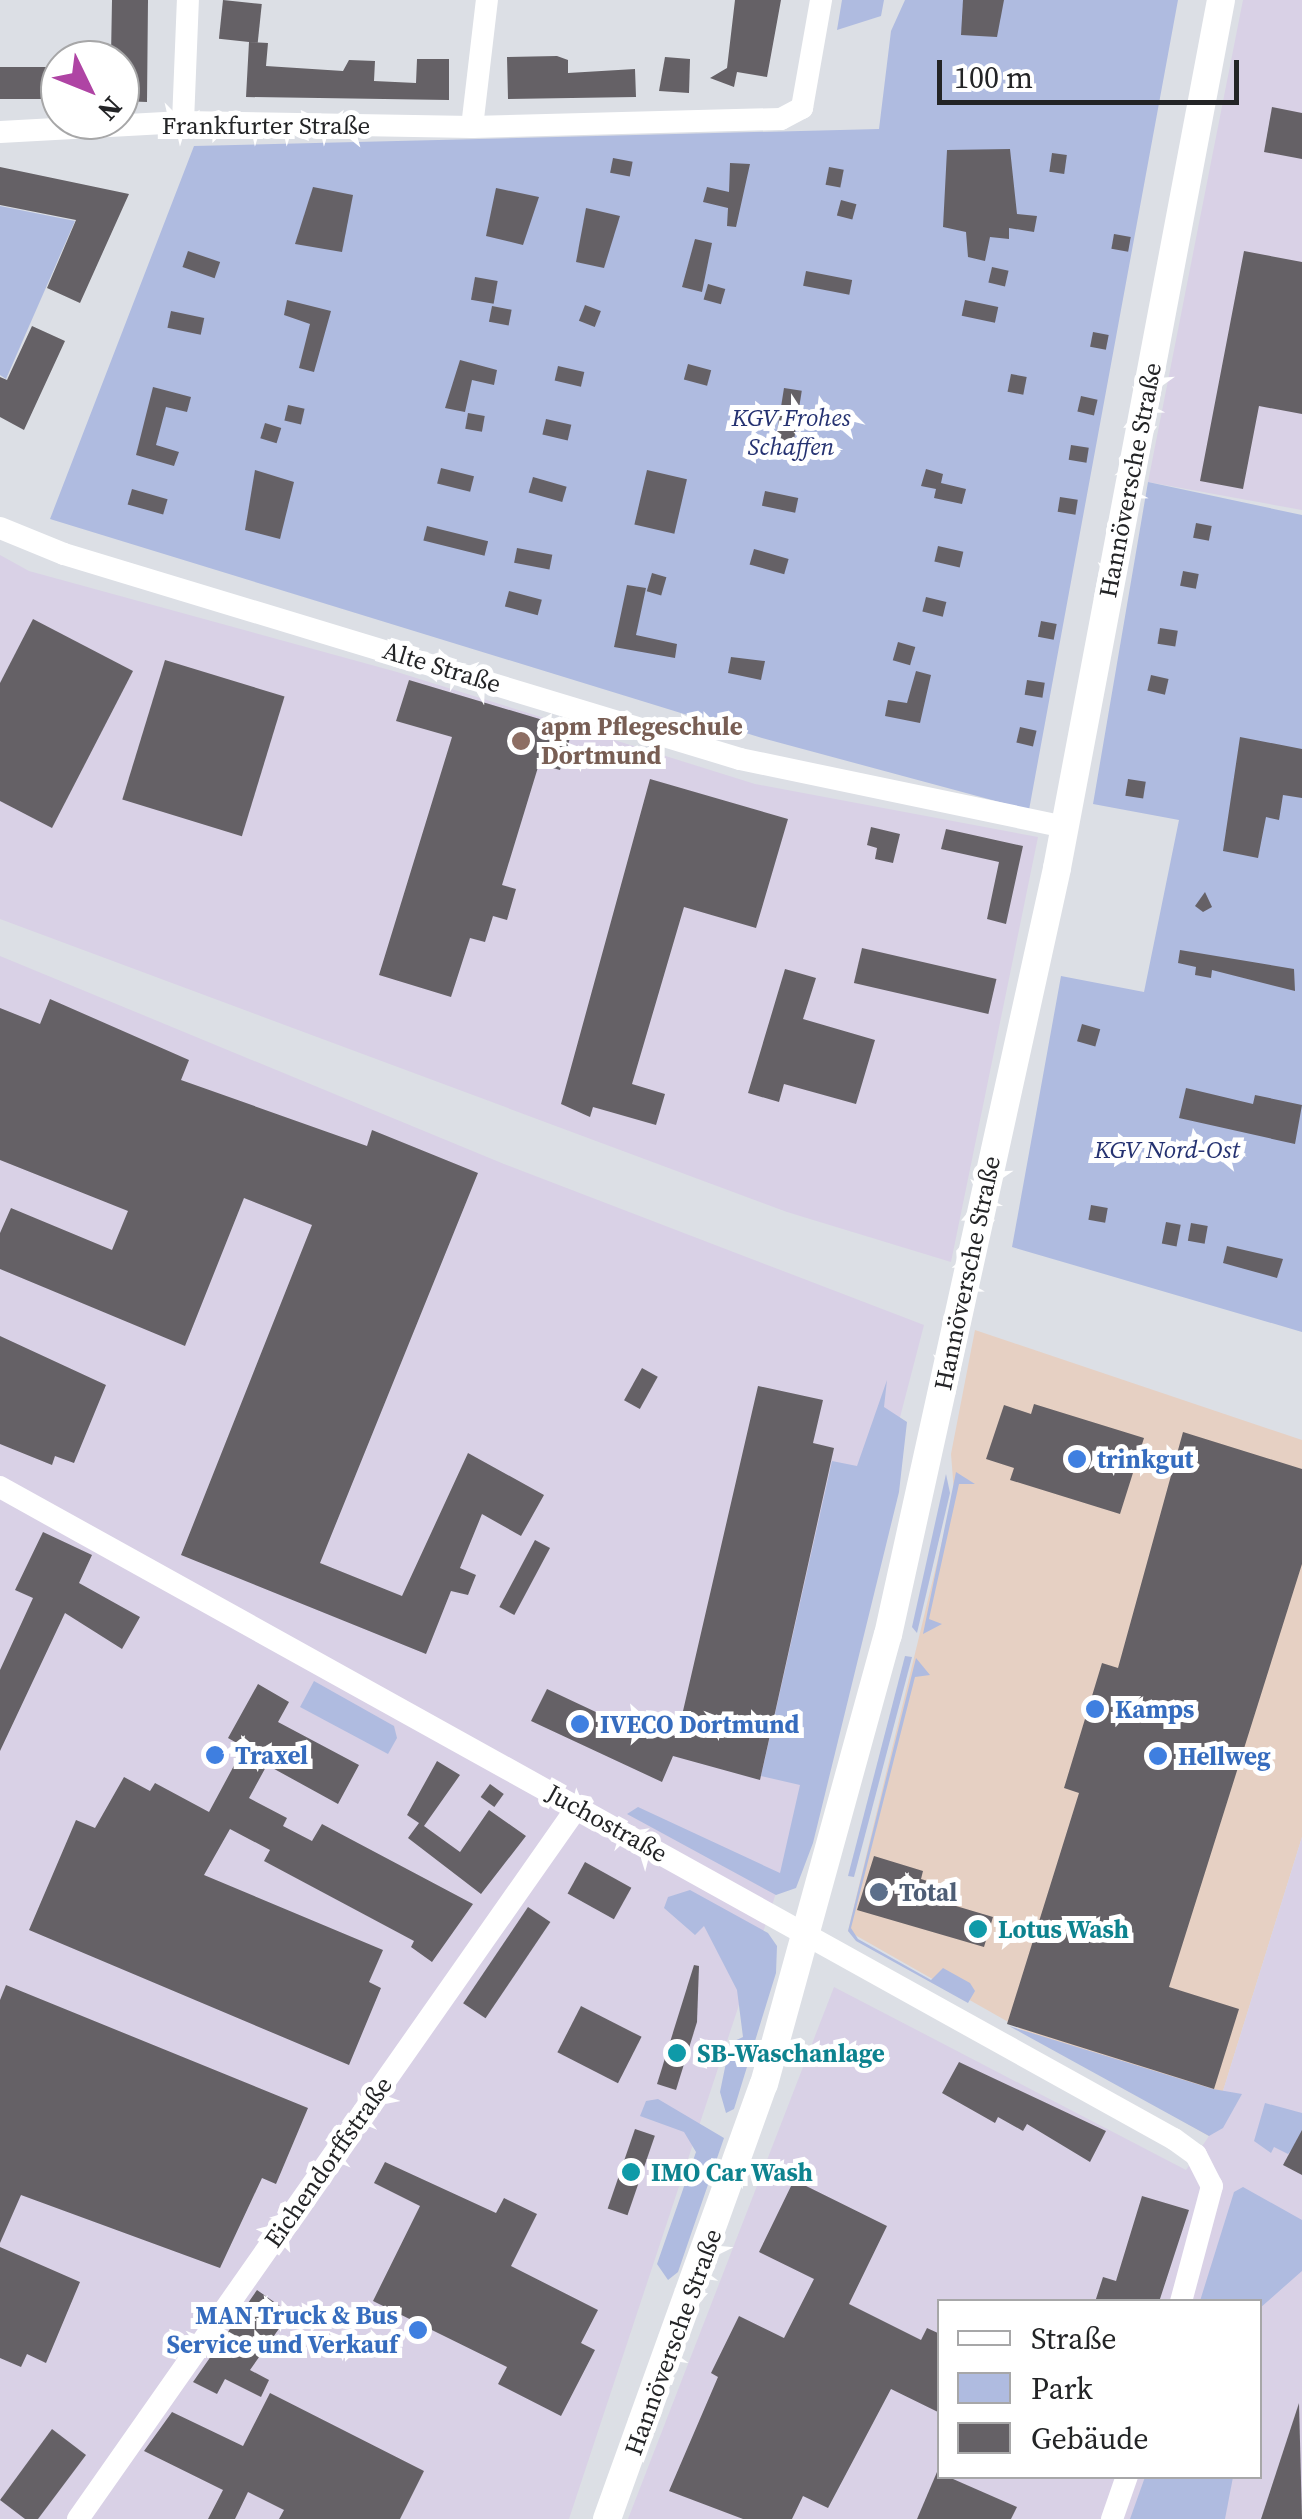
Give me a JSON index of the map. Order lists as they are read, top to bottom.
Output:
{
  "streets": {
    "main road": ["Hannöversche Straße"],
    "street": [
      "Frankfurter Straße",
      "Alte Straße",
      "Juchostraße",
      "Eichendorffstraße"
    ]
  },
  "crossings": [
    ["Hannöversche Straße", "Alte Straße"],
    ["Hannöversche Straße", "Juchostraße"],
    ["Juchostraße", "Eichendorffstraße"]
  ],
  "parks": ["KGV Frohes Schaffen", "KGV Nord-Ost"],
  "places": [
    "apm Pflegeschule Dortmund",
    "trinkgut",
    "Kamps",
    "IVECO Dortmund",
    "Traxel",
    "Hellweg",
    "Total",
    "Lotus Wash",
    "SB-Waschanlage",
    "IMO Car Wash",
    "MAN Truck & Bus Service und Verkauf"
  ],
  "legend": ["Straße", "Park", "Gebäude"],
  "scale_bar": "100 m",
  "north": "bottom right"
}
